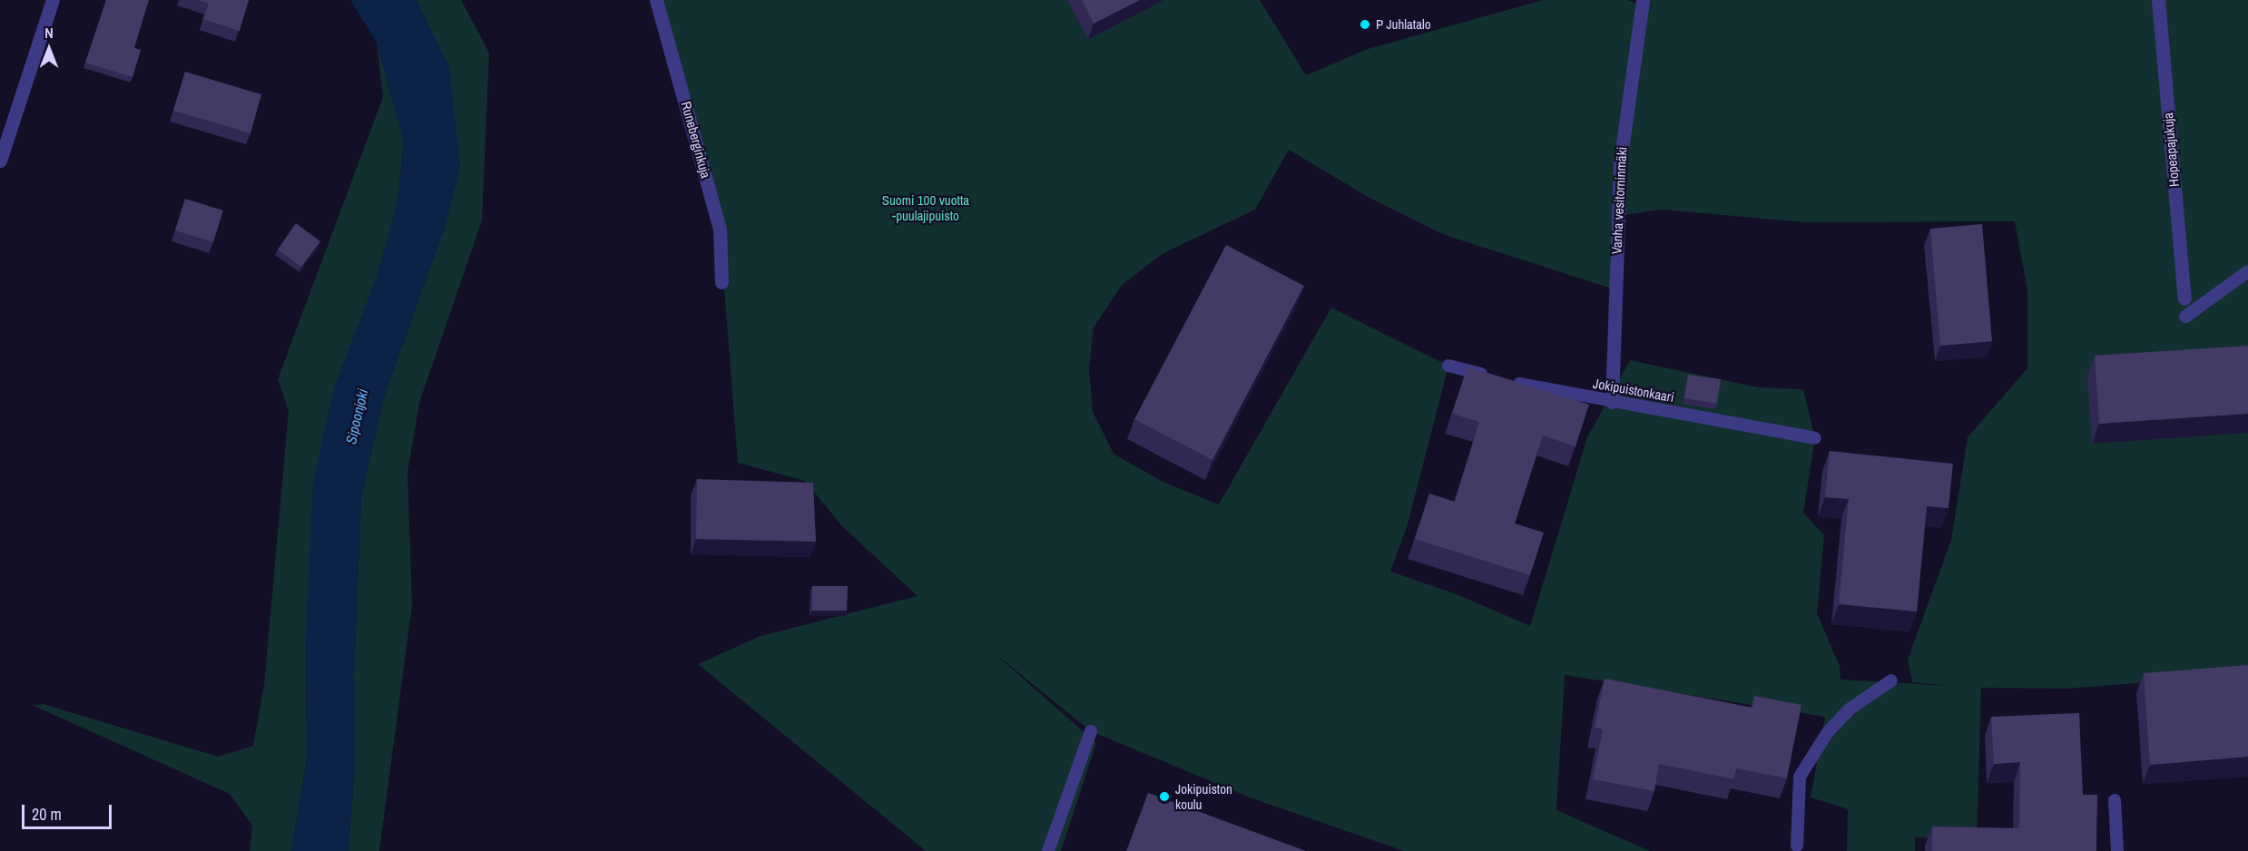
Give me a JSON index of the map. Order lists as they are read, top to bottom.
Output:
{
  "streets": {
    "street": ["Runeberginkuja", "Hopeapajukuja", "Vanha vesitorninmäki"],
    "lane": ["Jokipuistonkaari"]
  },
  "crossings": [
    ["Vanha vesitorninmäki", "Jokipuistonkaari"]
  ],
  "water": ["Sipoonjoki"],
  "parks": ["Suomi 100 vuotta -puulajipuisto"],
  "places": ["P Juhlatalo", "Jokipuiston koulu"],
  "scale_bar": "20 m",
  "north": "top"
}
